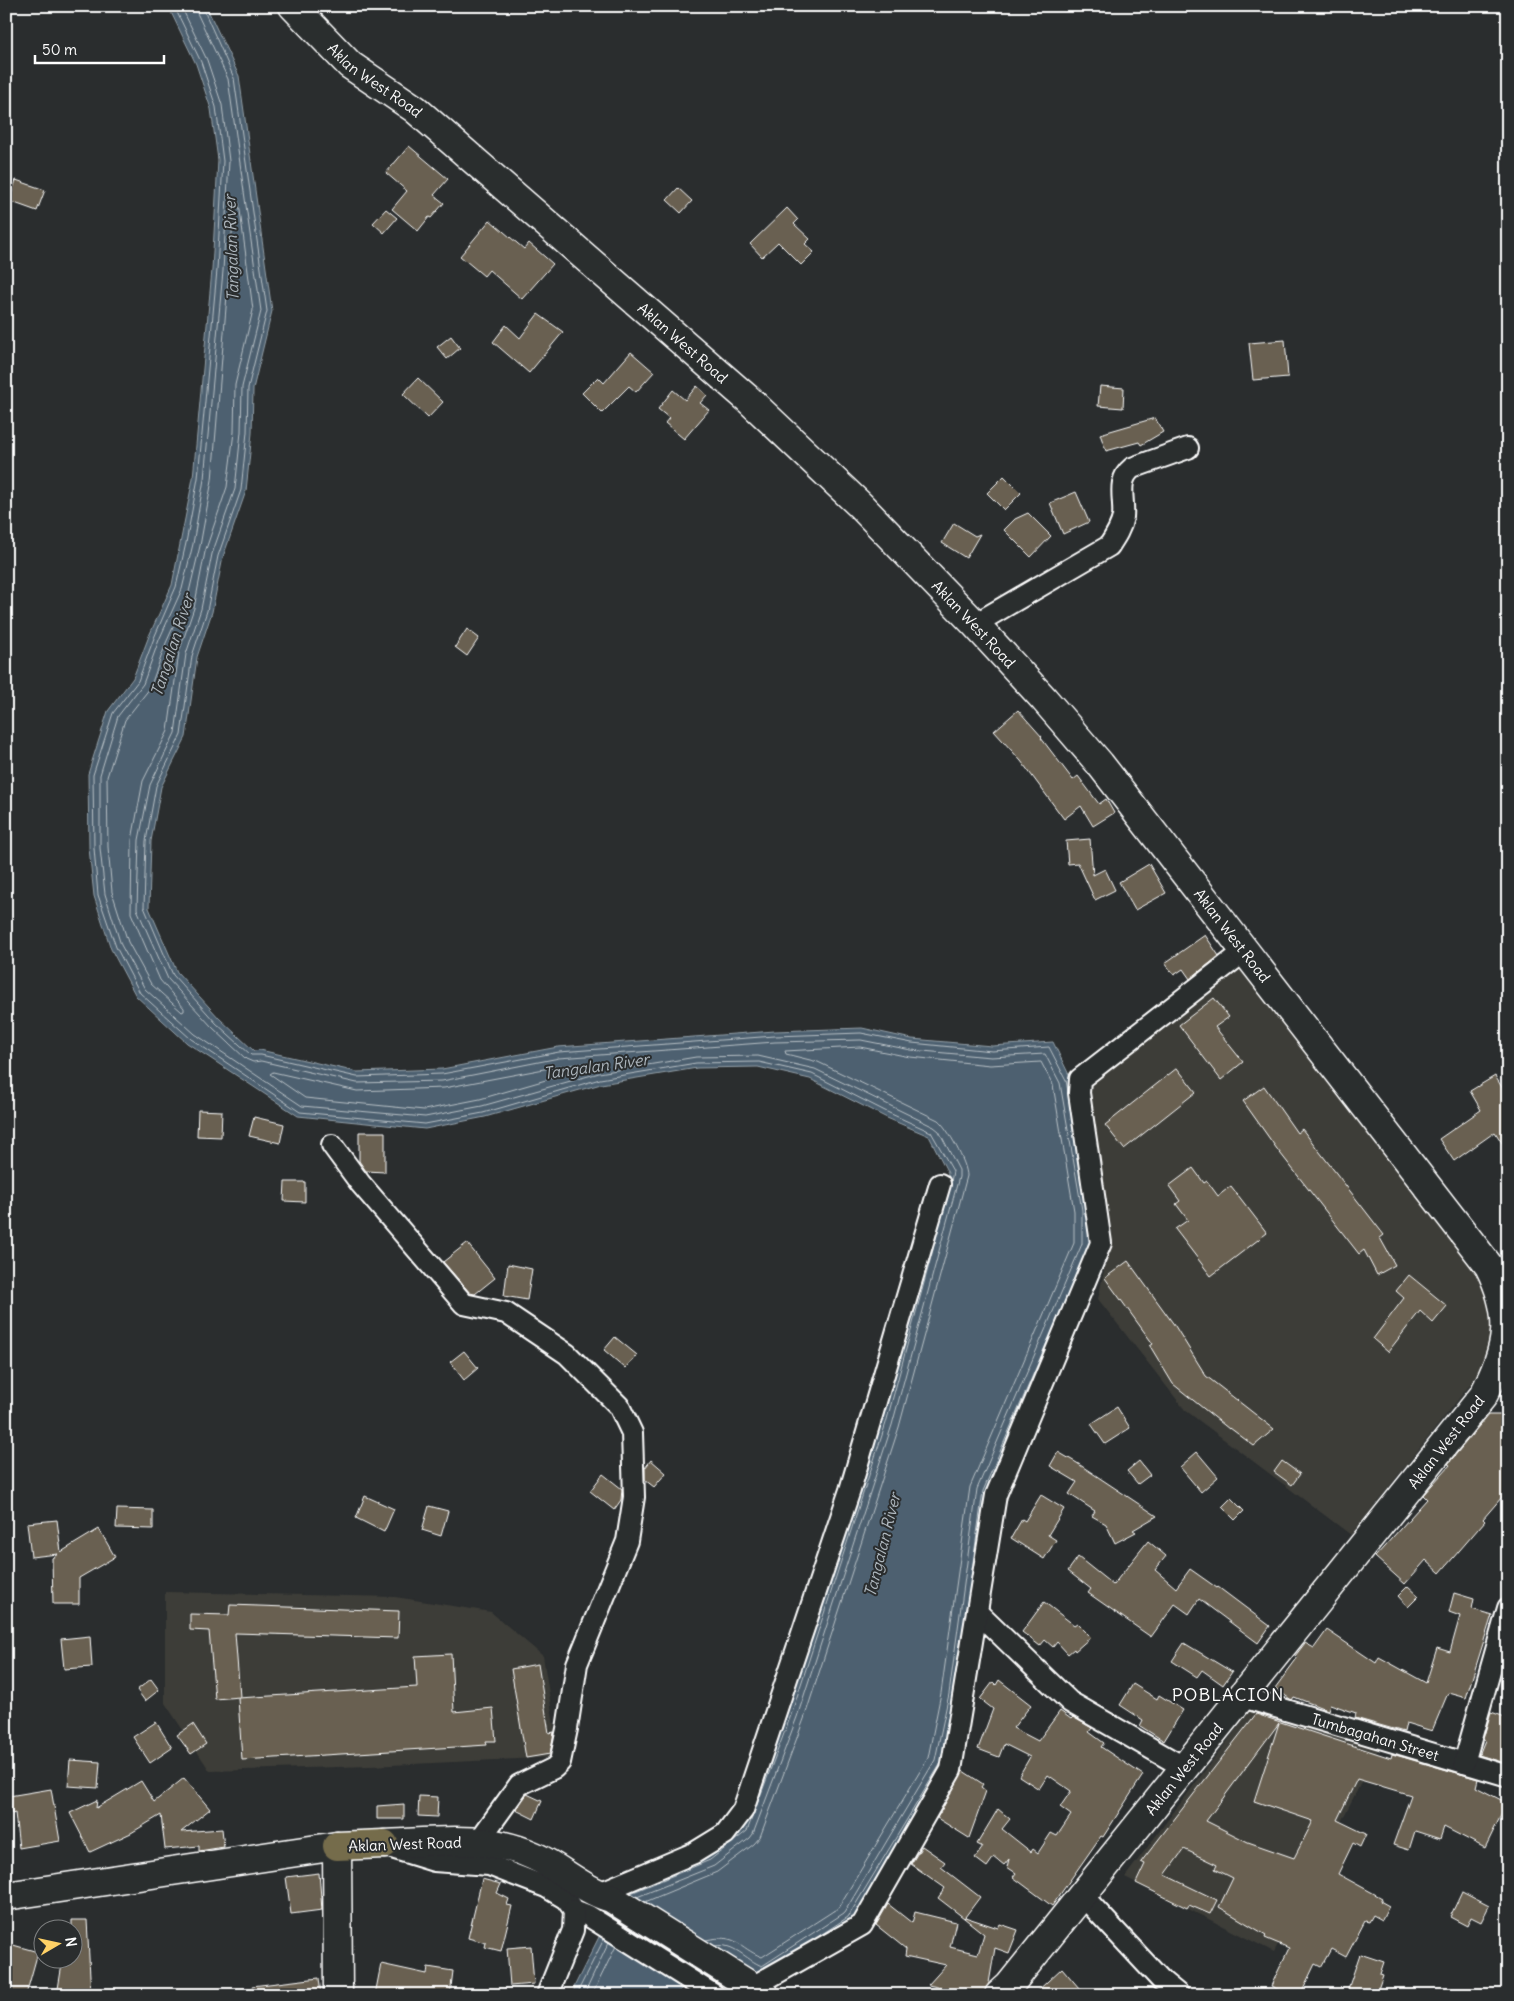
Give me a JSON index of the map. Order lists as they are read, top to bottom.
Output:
{
  "streets": {
    "main road": ["Aklan West Road"],
    "street": ["Tumbagahan Street"]
  },
  "crossings": [
    ["Aklan West Road", "Tumbagahan Street"]
  ],
  "districts": ["POBLACION"],
  "water": ["Tangalan River"],
  "scale_bar": "50 m",
  "north": "right"
}
